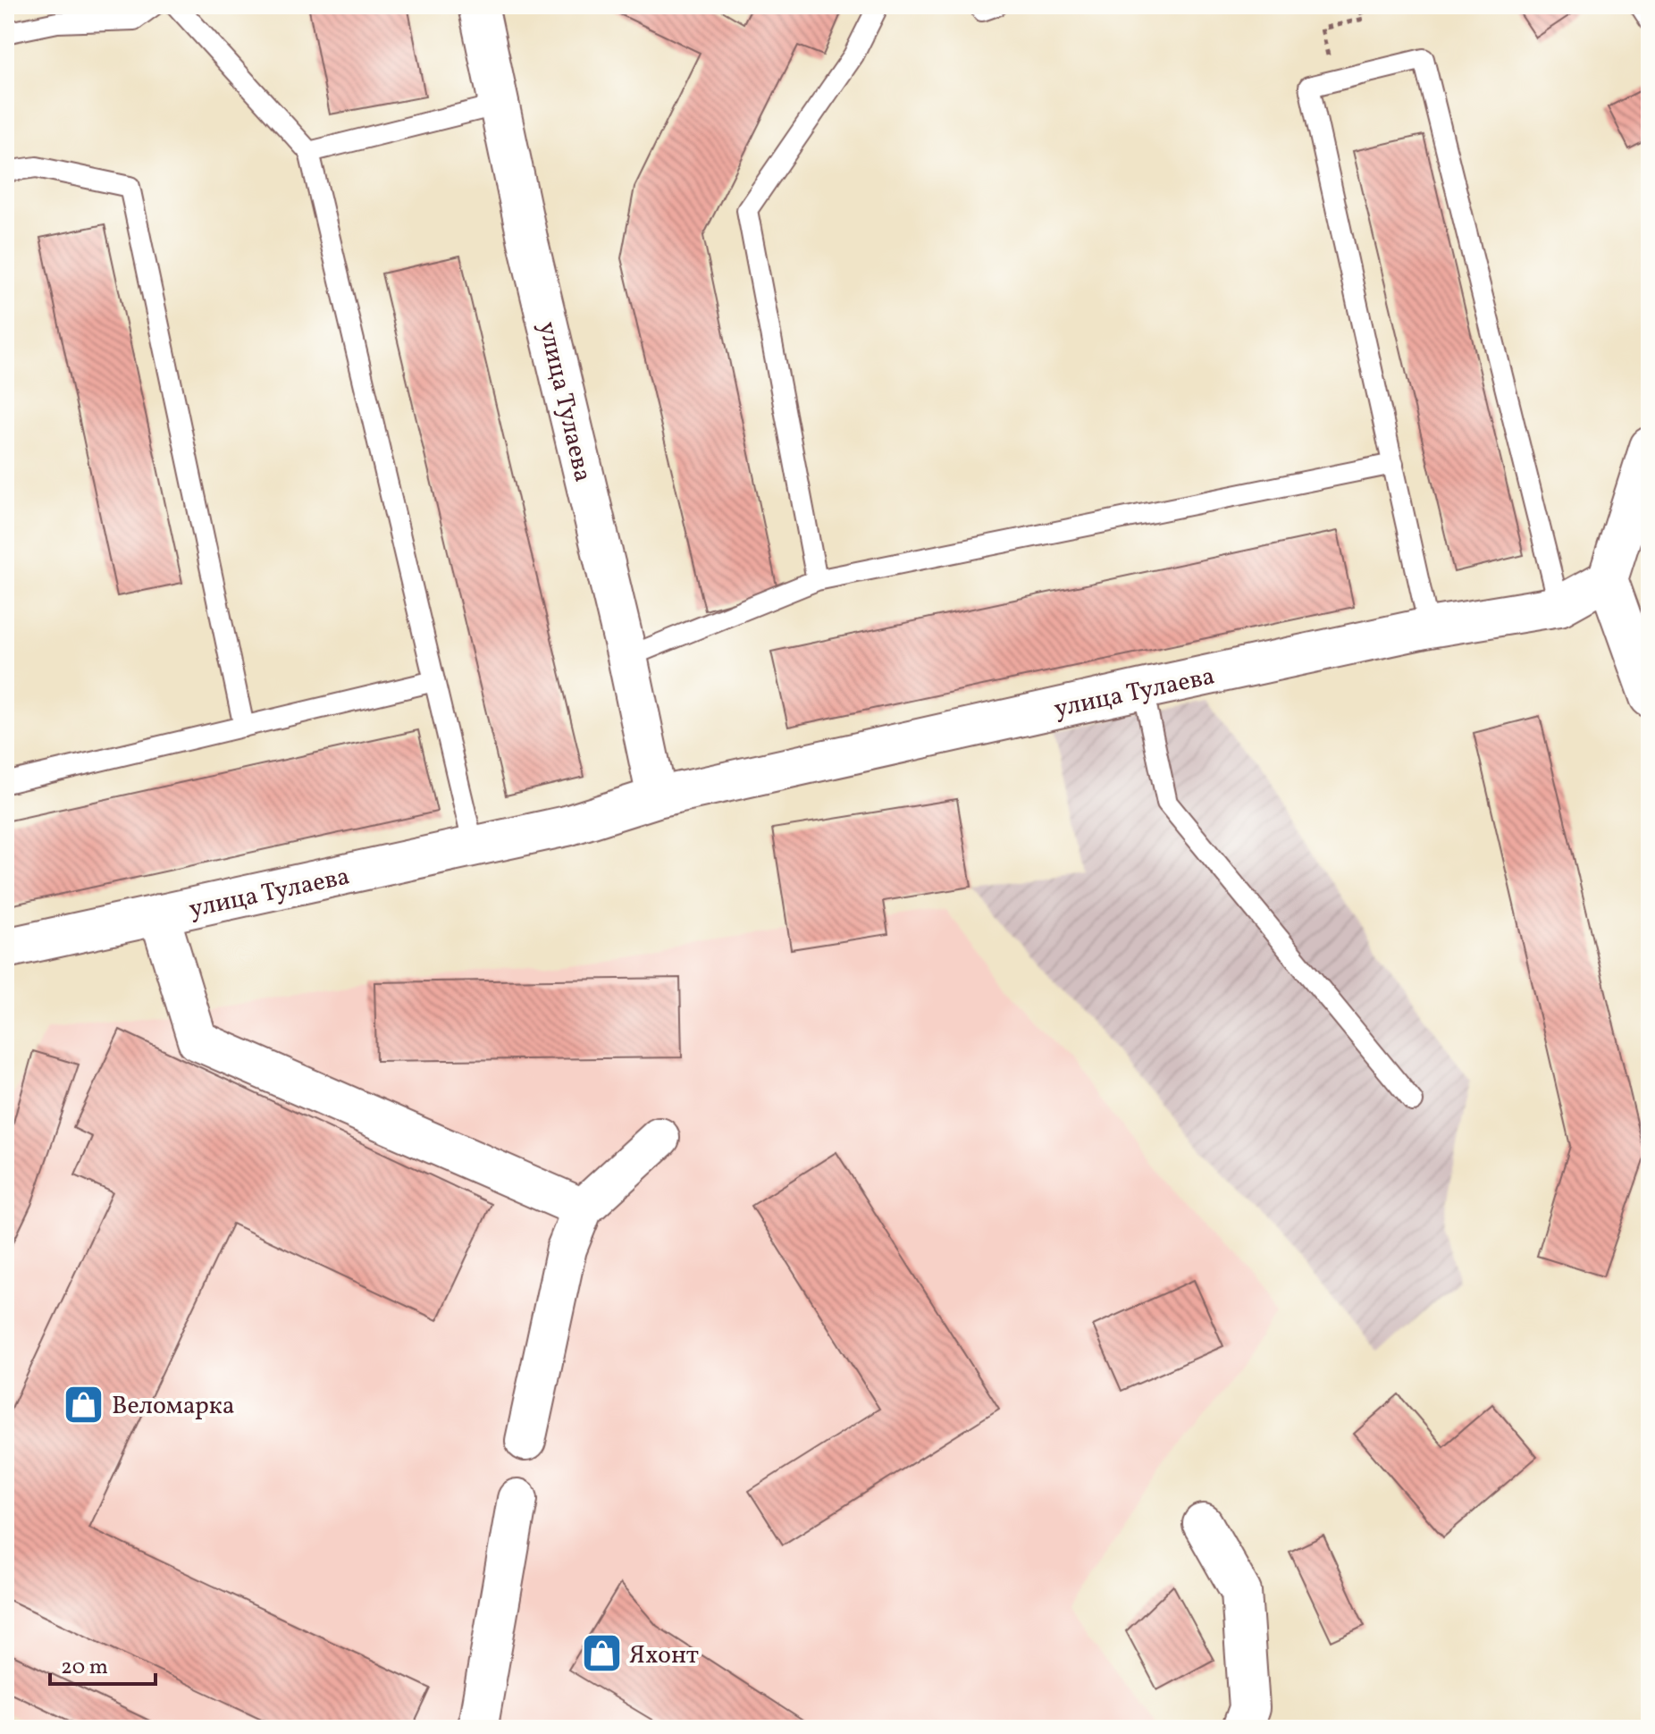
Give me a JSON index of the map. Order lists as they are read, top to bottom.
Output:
{
  "streets": {
    "street": ["улица Тулаева"]
  },
  "places": {
    "shop": ["Веломарка", "Яхонт"]
  },
  "scale_bar": "20 m"
}
